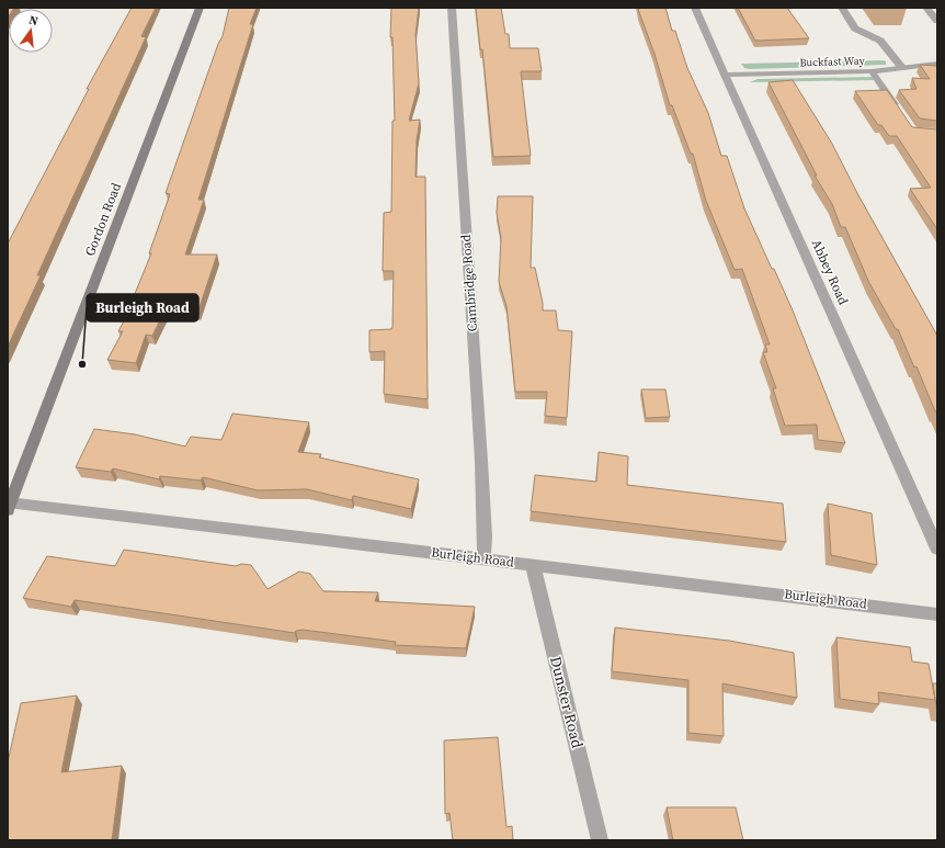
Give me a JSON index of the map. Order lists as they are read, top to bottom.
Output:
{
  "streets": {
    "street": [
      "Buckfast Way",
      "Gordon Road",
      "Abbey Road",
      "Cambridge Road",
      "Burleigh Road",
      "Dunster Road"
    ]
  },
  "crossings": [
    ["Buckfast Way", "Abbey Road"],
    ["Gordon Road", "Burleigh Road"],
    ["Cambridge Road", "Burleigh Road"],
    ["Burleigh Road", "Dunster Road"]
  ],
  "places": ["Burleigh Road"],
  "north": "top"
}
